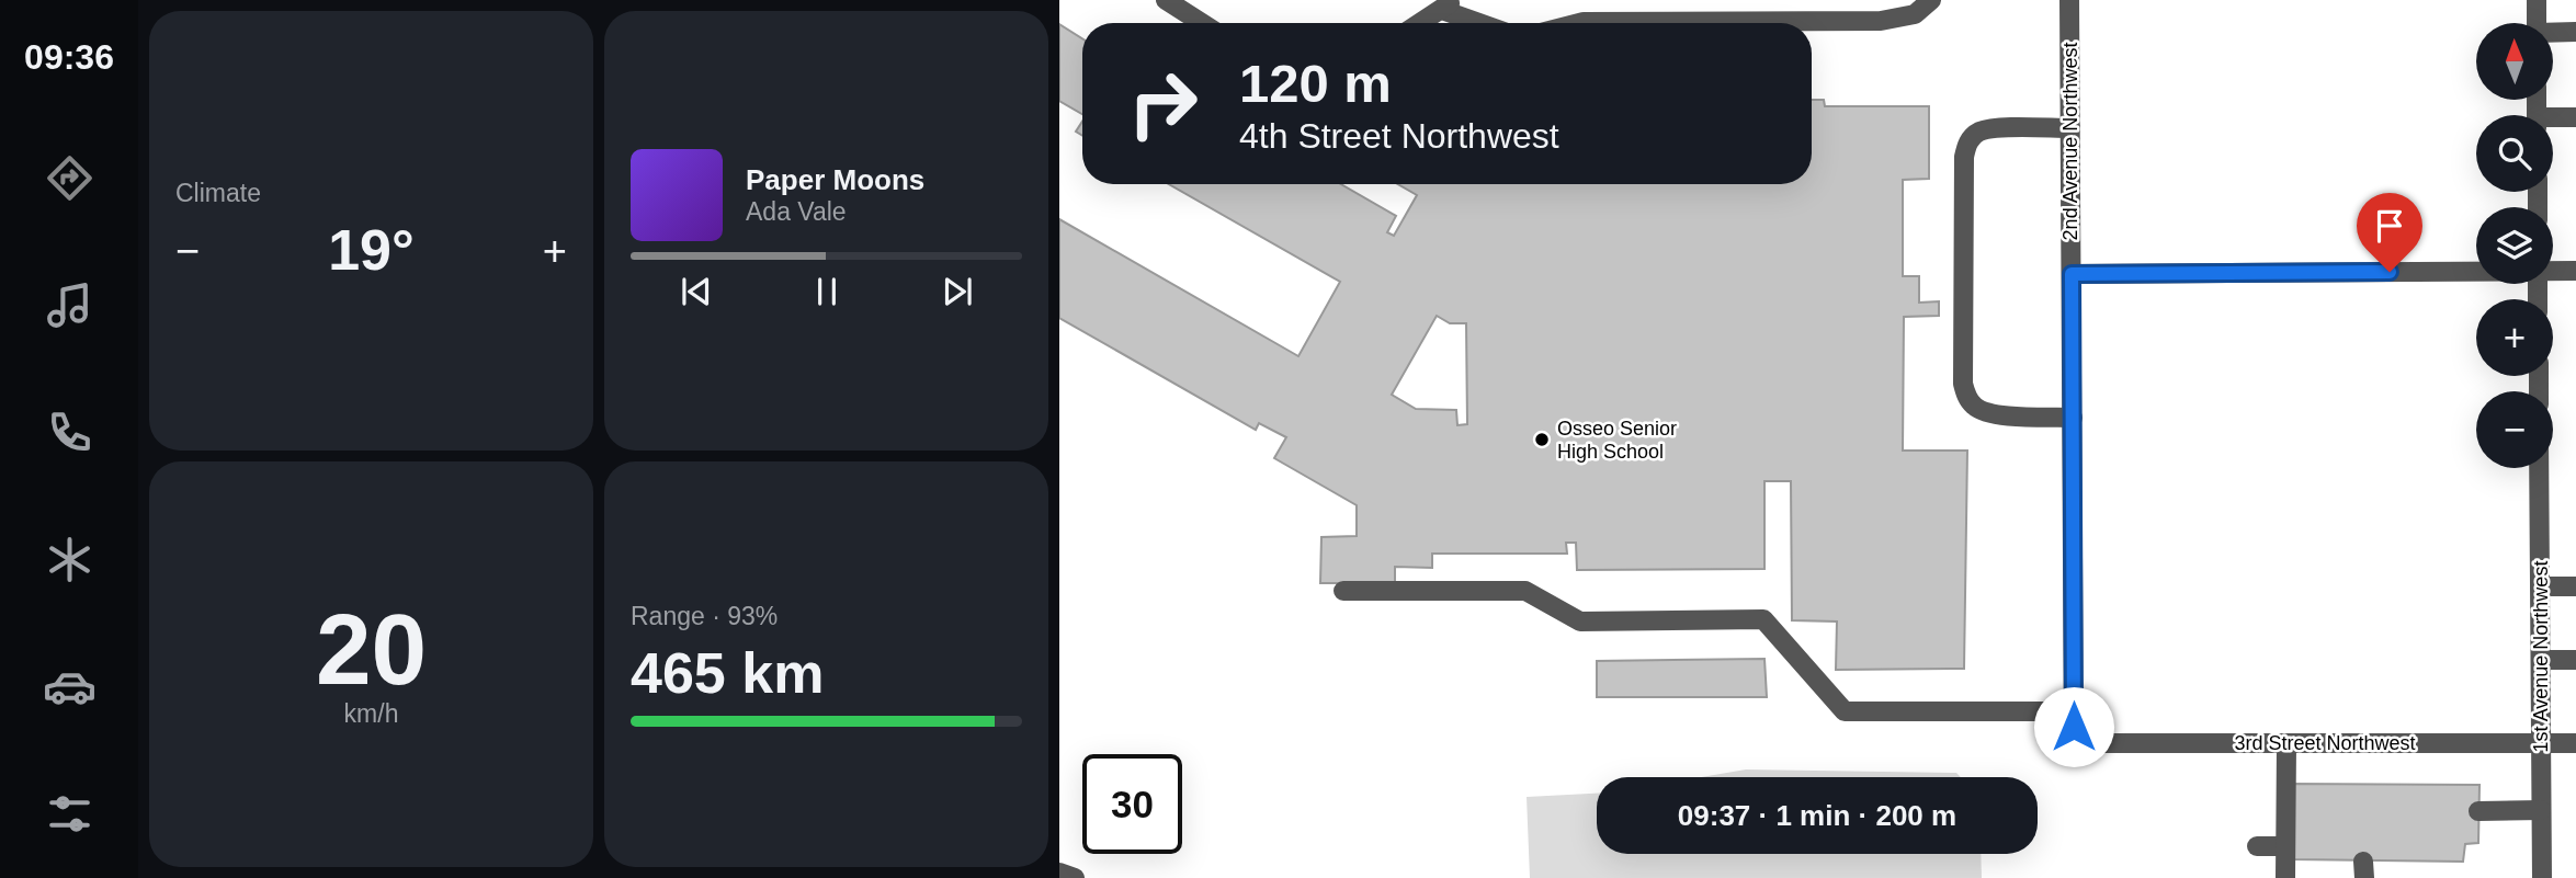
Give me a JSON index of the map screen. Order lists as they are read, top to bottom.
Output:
{
  "streets": {
    "street": ["2nd Avenue Northwest", "1st Avenue Northwest", "3rd Street Northwest"]
  },
  "crossings": [
    ["2nd Avenue Northwest", "3rd Street Northwest"],
    ["1st Avenue Northwest", "3rd Street Northwest"]
  ],
  "places": ["Osseo Senior High School"],
  "north": "top",
  "page": {
    "tabs": "09:36",
    "tile": [
      "Climate",
      ["20", "km/h"],
      ["Range · 93%", "465 km"]
    ],
    "map_buttons": ["+", "−"],
    "turn": ["120 m", "4th Street Northwest"],
    "song": ["Paper Moons", "Ada Vale"],
    "heat": ["−", "19°", "+"],
    "limit": "30",
    "trip": "09:37 · 1 min · 200 m"
  }
}
